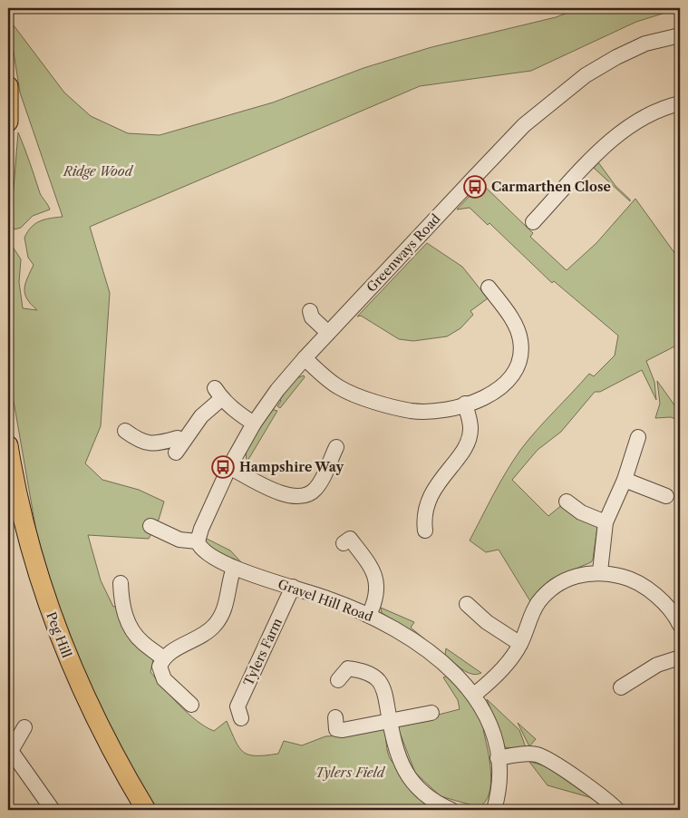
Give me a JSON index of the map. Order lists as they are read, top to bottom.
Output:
{
  "streets": {
    "main road": ["Peg Hill"],
    "street": ["Greenways Road", "Gravel Hill Road", "Tylers Farm"]
  },
  "crossings": [
    ["Greenways Road", "Gravel Hill Road"],
    ["Gravel Hill Road", "Tylers Farm"]
  ],
  "parks": ["Ridge Wood", "Tylers Field"],
  "places": {
    "bus stop": ["Carmarthen Close", "Hampshire Way"]
  }
}
